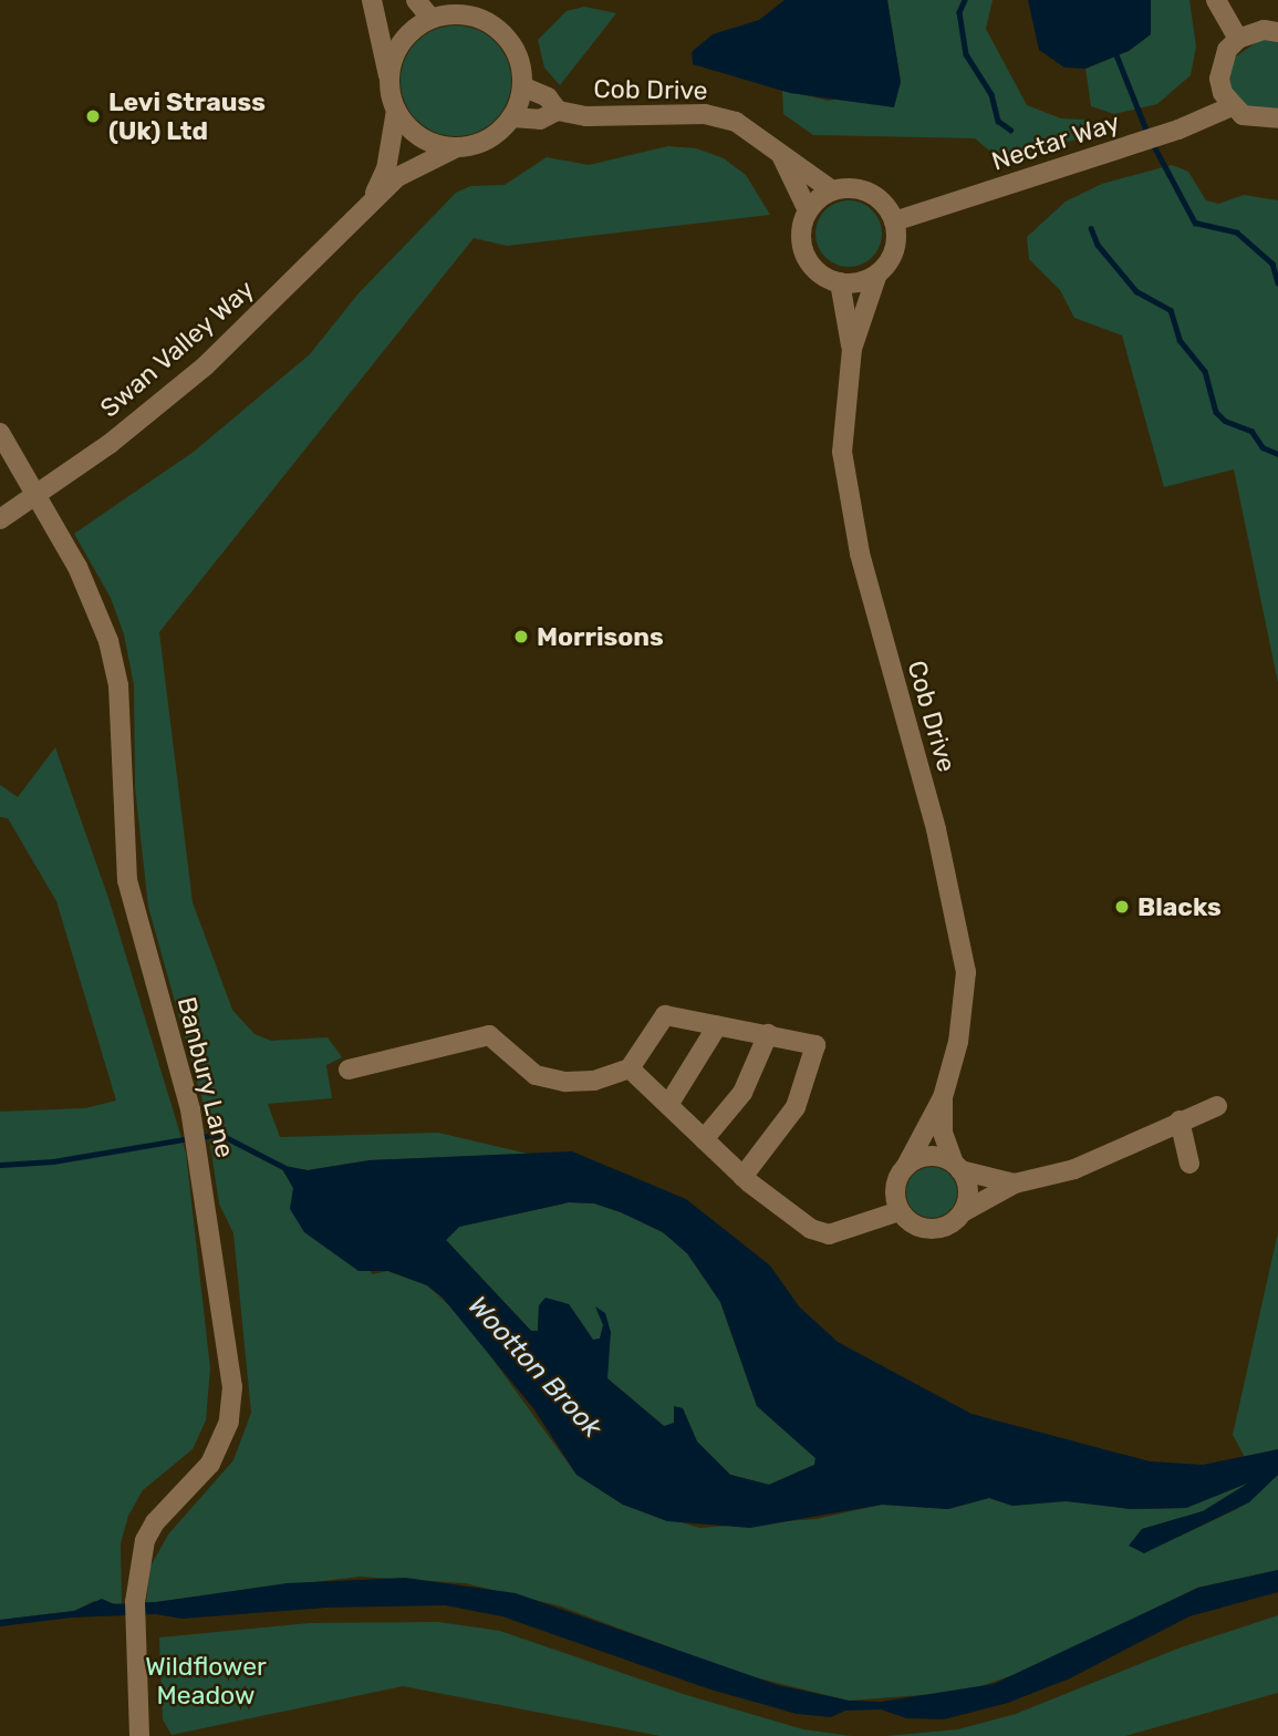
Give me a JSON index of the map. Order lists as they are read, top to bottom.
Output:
{
  "streets": {
    "street": [
      "Cob Drive",
      "Nectar Way",
      "Swan Valley Way",
      "Banbury Lane"
    ]
  },
  "crossings": [
    ["Cob Drive", "Nectar Way"],
    ["Cob Drive", "Swan Valley Way"]
  ],
  "water": ["Wootton Brook"],
  "parks": ["Wildflower Meadow"],
  "places": ["Levi Strauss (Uk) Ltd", "Morrisons", "Blacks"]
}
